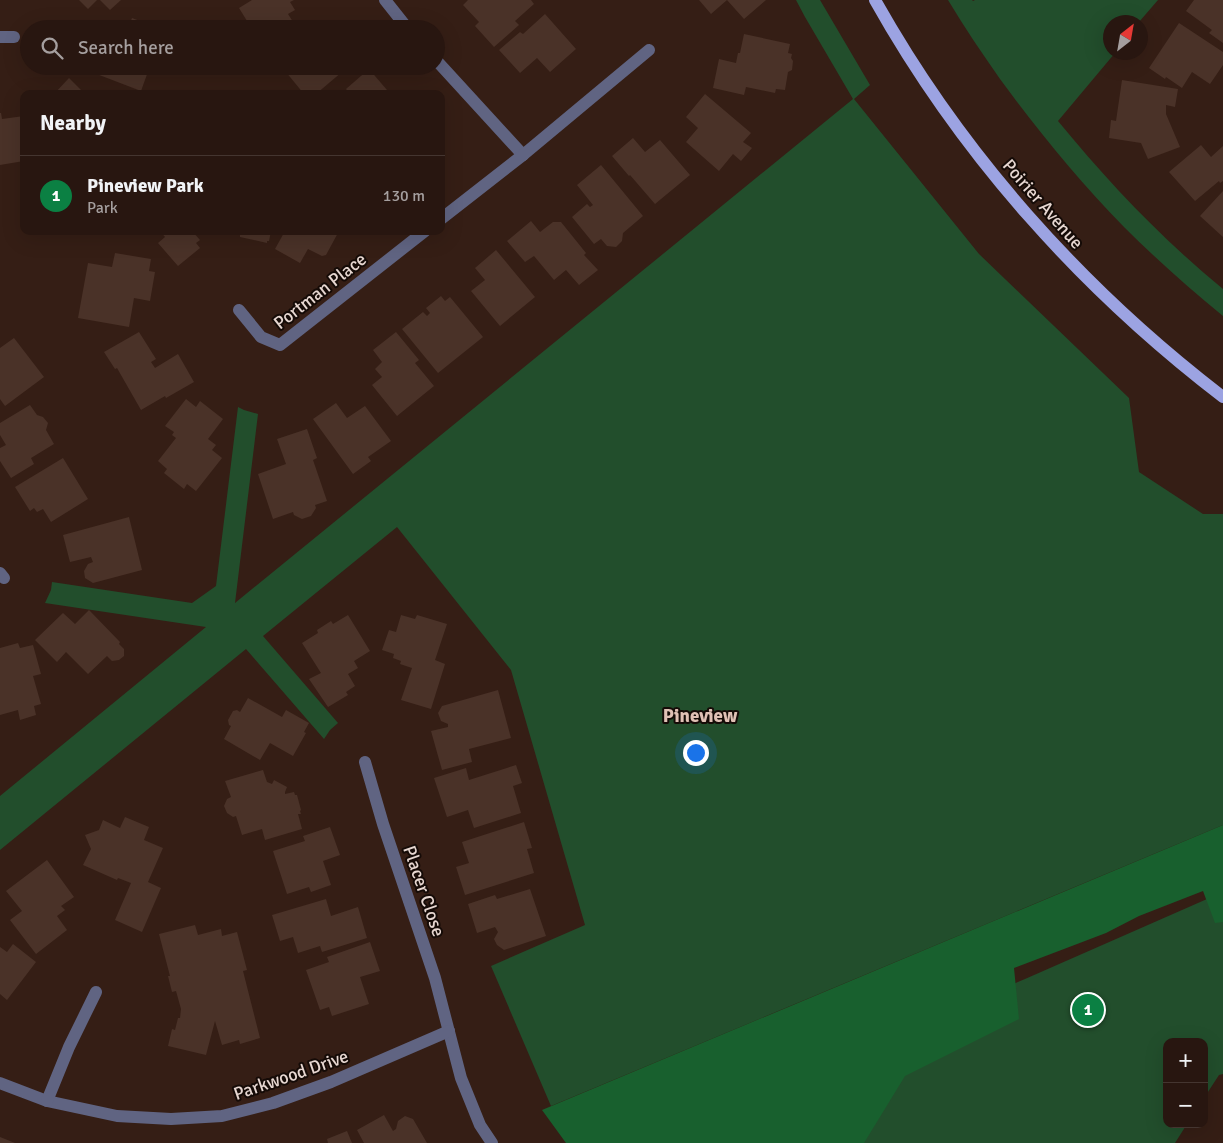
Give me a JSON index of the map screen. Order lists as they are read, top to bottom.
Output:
{
  "streets": {
    "main road": ["Poirier Avenue"],
    "street": ["Portman Place", "Placer Close", "Parkwood Drive"]
  },
  "crossings": [
    ["Placer Close", "Parkwood Drive"]
  ],
  "districts": ["Pineview"],
  "north": "top right",
  "page": {
    "search": "Search here",
    "heading": "Nearby",
    "list": [
      {
        "mark": "1",
        "name": "Pineview Park",
        "note": "Park",
        "value": "130 m"
      }
    ],
    "pins": "1",
    "map_buttons": ["+", "−"]
  }
}
